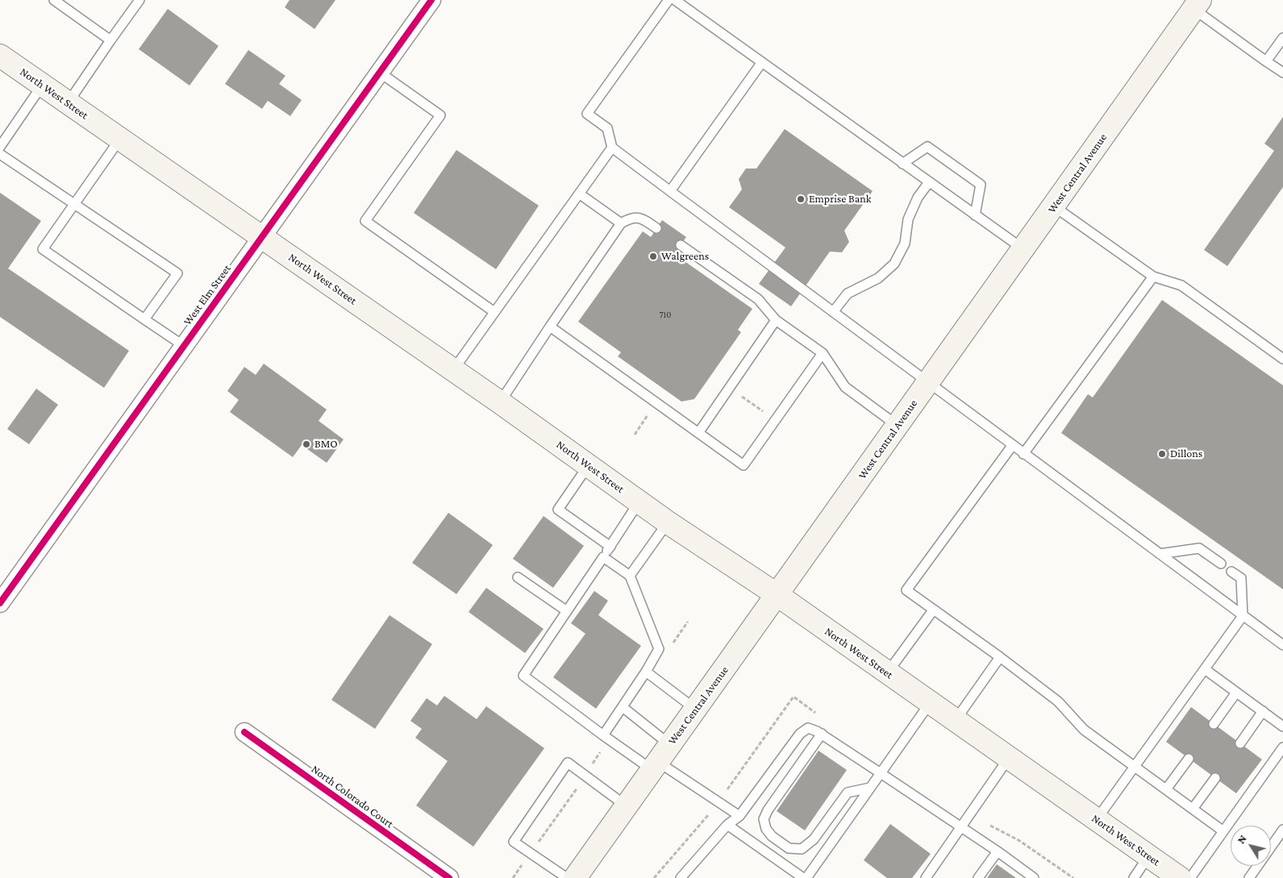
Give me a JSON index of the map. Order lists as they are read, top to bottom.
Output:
{
  "streets": {
    "main road": ["North West Street", "West Central Avenue"],
    "street": ["West Elm Street", "North Colorado Court"]
  },
  "crossings": [
    ["North West Street", "West Central Avenue"],
    ["North West Street", "West Elm Street"]
  ],
  "places": [
    "Emprise Bank",
    "Walgreens",
    "BMO",
    "Dillons"
  ],
  "house_numbers": ["710"],
  "north": "top left"
}
